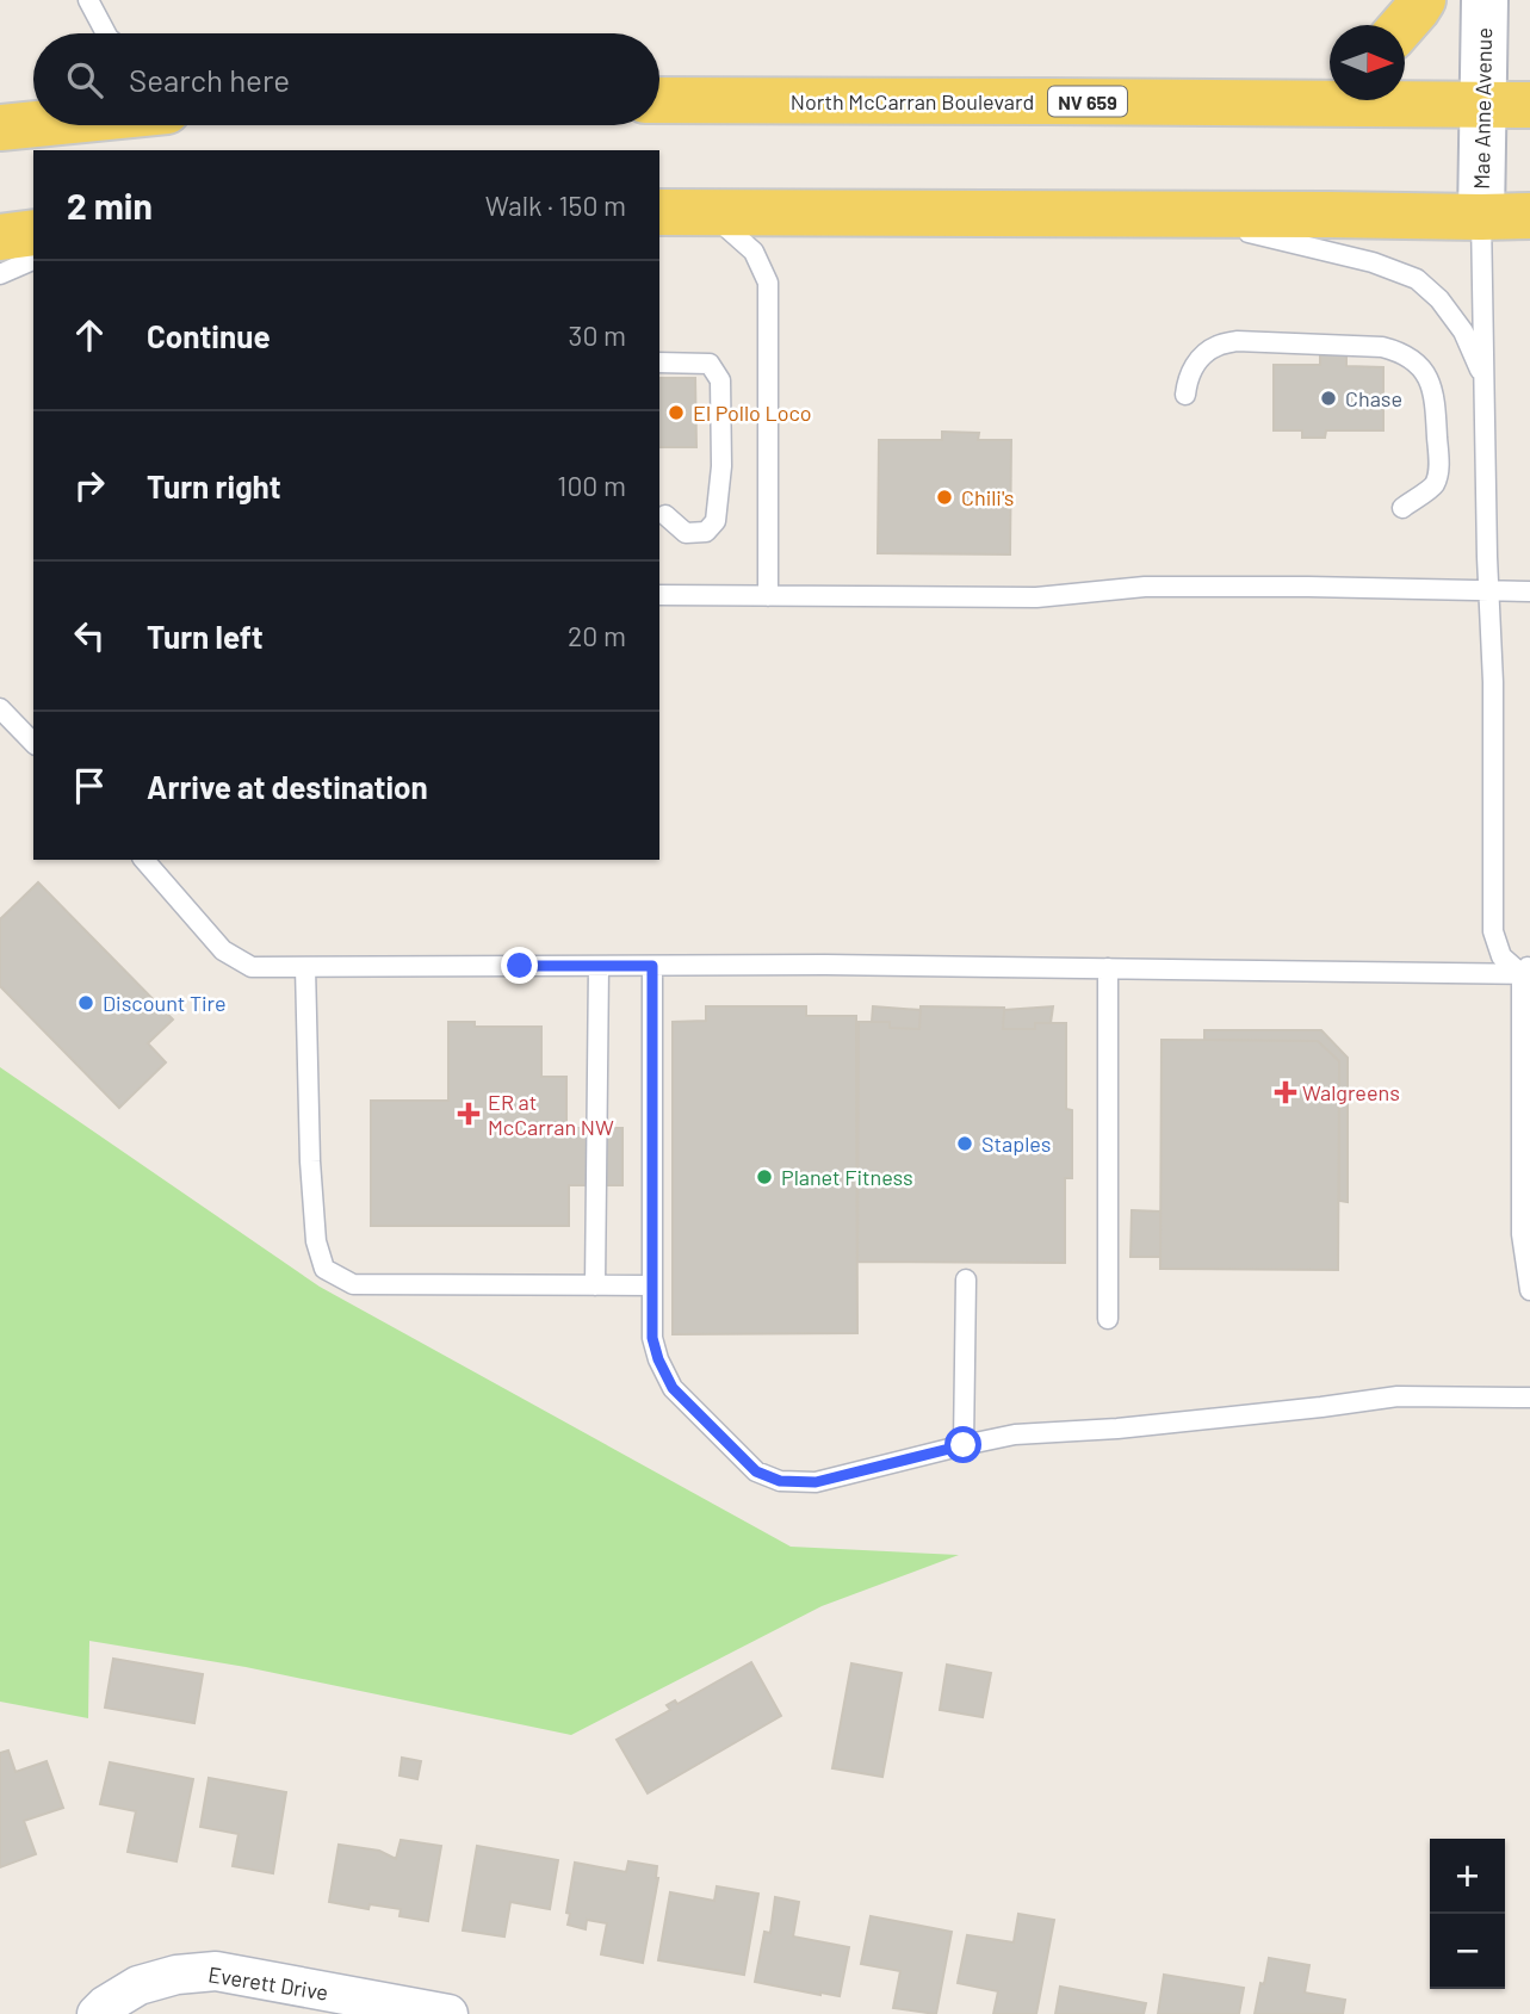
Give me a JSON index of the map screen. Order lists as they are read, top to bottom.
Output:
{
  "streets": {
    "main road": ["North McCarran Boulevard", "NV 659", "Mae Anne Avenue"],
    "street": ["Everett Drive"]
  },
  "crossings": [
    ["North McCarran Boulevard", "Mae Anne Avenue"]
  ],
  "places": {
    "other": [
      "Chase",
      "El Pollo Loco",
      "Chili's",
      "Discount Tire",
      "Staples",
      "Planet Fitness"
    ],
    "health": ["Walgreens", "ER at McCarran NW"]
  },
  "north": "right",
  "page": {
    "search": "Search here",
    "heading": ["2 min", "Walk · 150 m"],
    "list": [
      ["Continue", "30 m"],
      ["Turn right", "100 m"],
      ["Turn left", "20 m"],
      "Arrive at destination"
    ],
    "map_buttons": ["+", "−"]
  }
}
